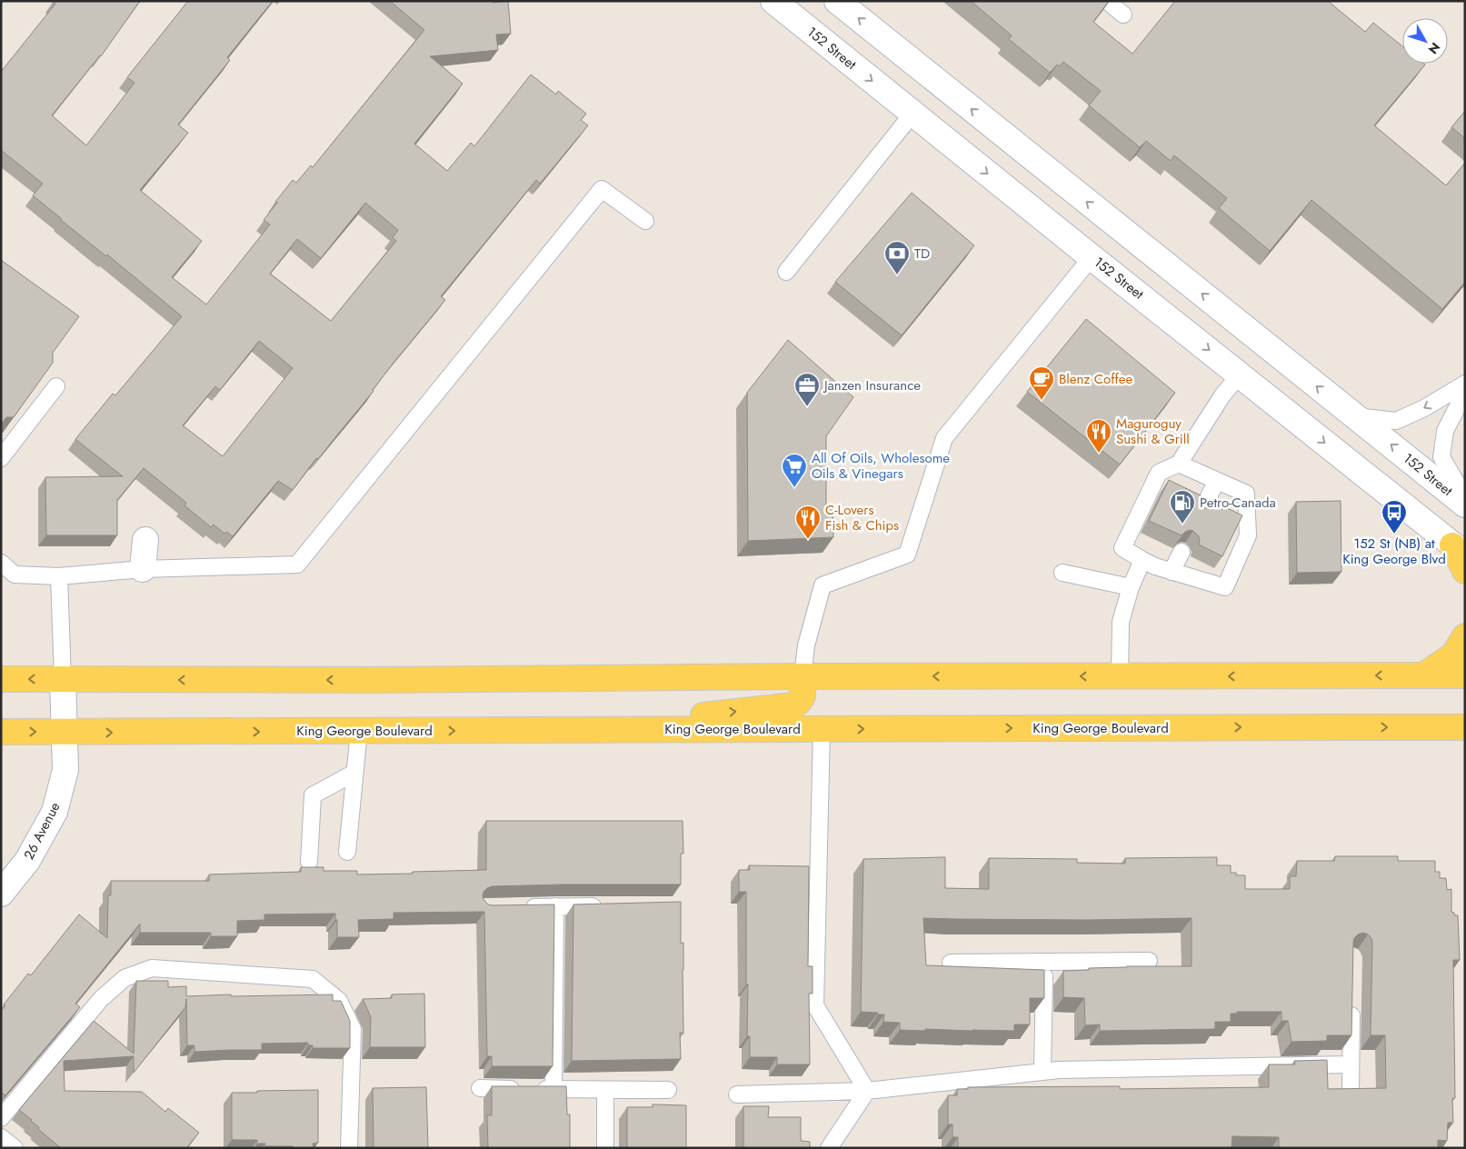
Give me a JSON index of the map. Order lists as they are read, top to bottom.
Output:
{
  "streets": {
    "main road": ["152 Street", "King George Boulevard", "26 Avenue"]
  },
  "crossings": [
    ["King George Boulevard", "26 Avenue"]
  ],
  "places": {
    "bank": ["TD"],
    "cafe": ["Blenz Coffee"],
    "office": ["Janzen Insurance"],
    "restaurant": ["Maguroguy Sushi & Grill", "C-Lovers Fish & Chips"],
    "supermarket": ["All Of Oils, Wholesome Oils & Vinegars"],
    "fuel station": ["Petro-Canada"],
    "bus stop": ["152 St (NB) at King George Blvd"]
  },
  "north": "bottom right"
}
